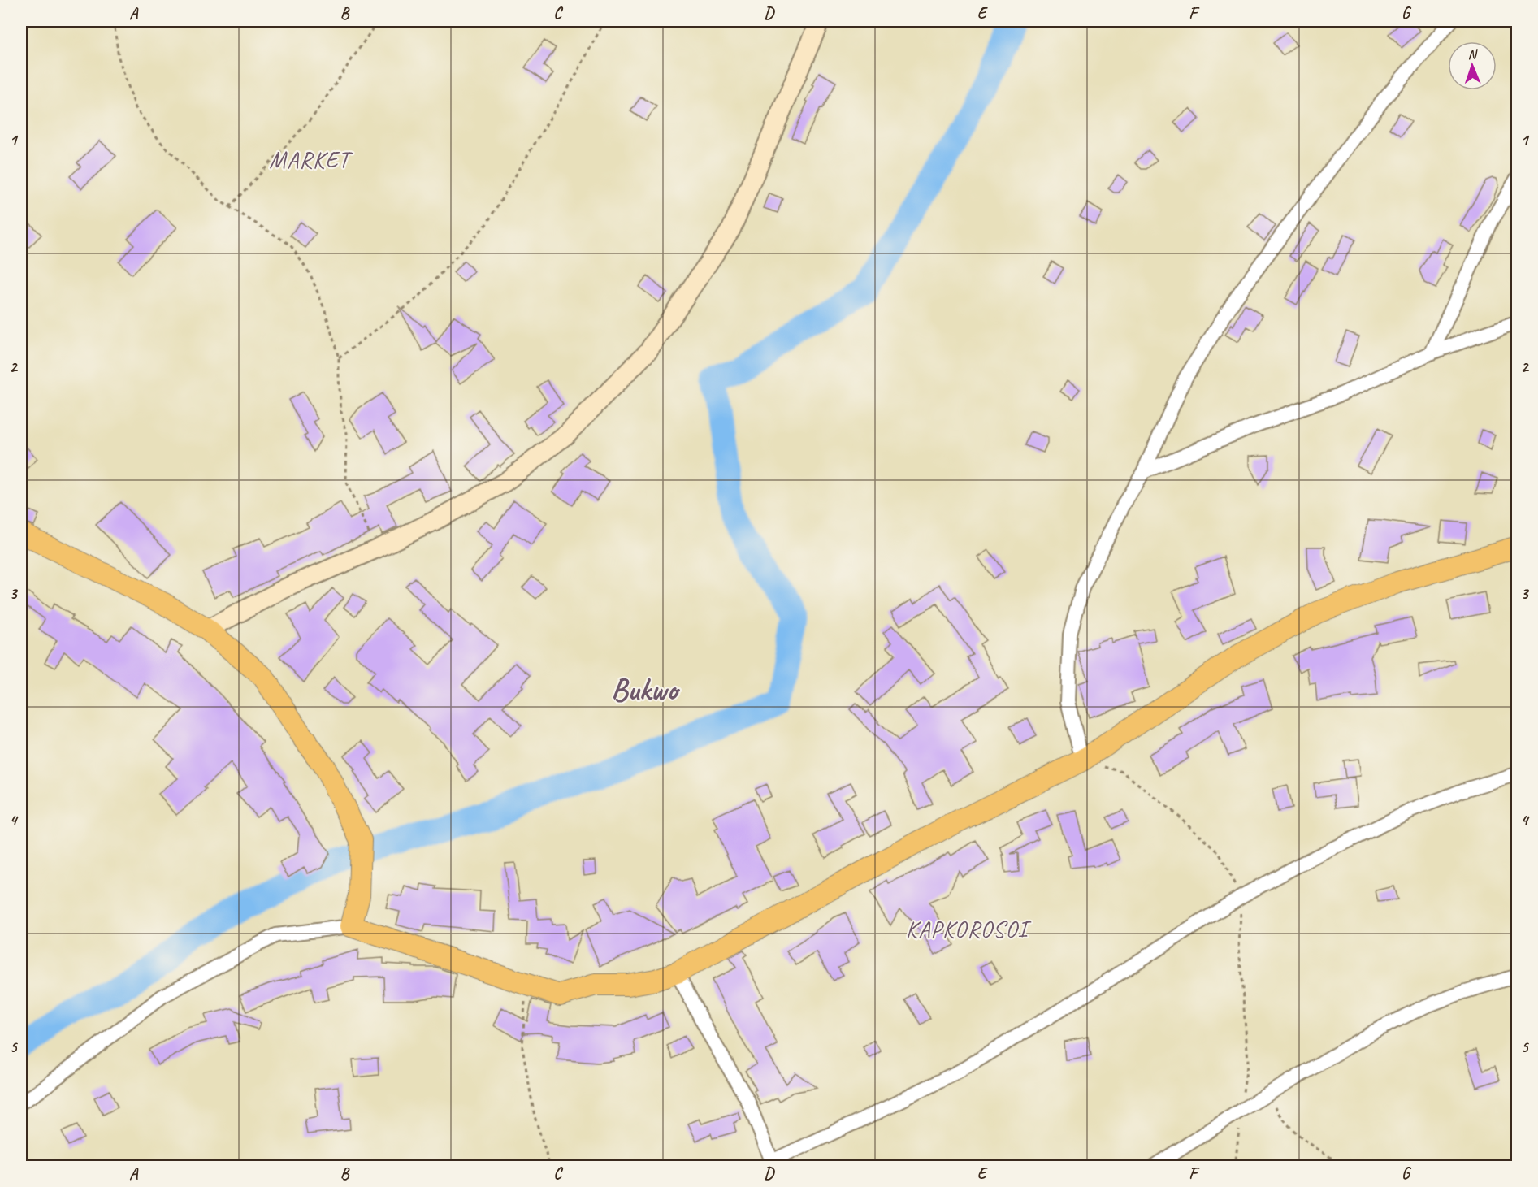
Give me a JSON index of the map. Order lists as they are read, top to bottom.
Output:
{
  "districts": ["MARKET", "Bukwo", "KAPKOROSOI"],
  "north": "top",
  "grid": {
    "columns": [
      "A",
      "B",
      "C",
      "D",
      "E",
      "F",
      "G"
    ],
    "rows": [
      "1",
      "2",
      "3",
      "4",
      "5"
    ]
  }
}
